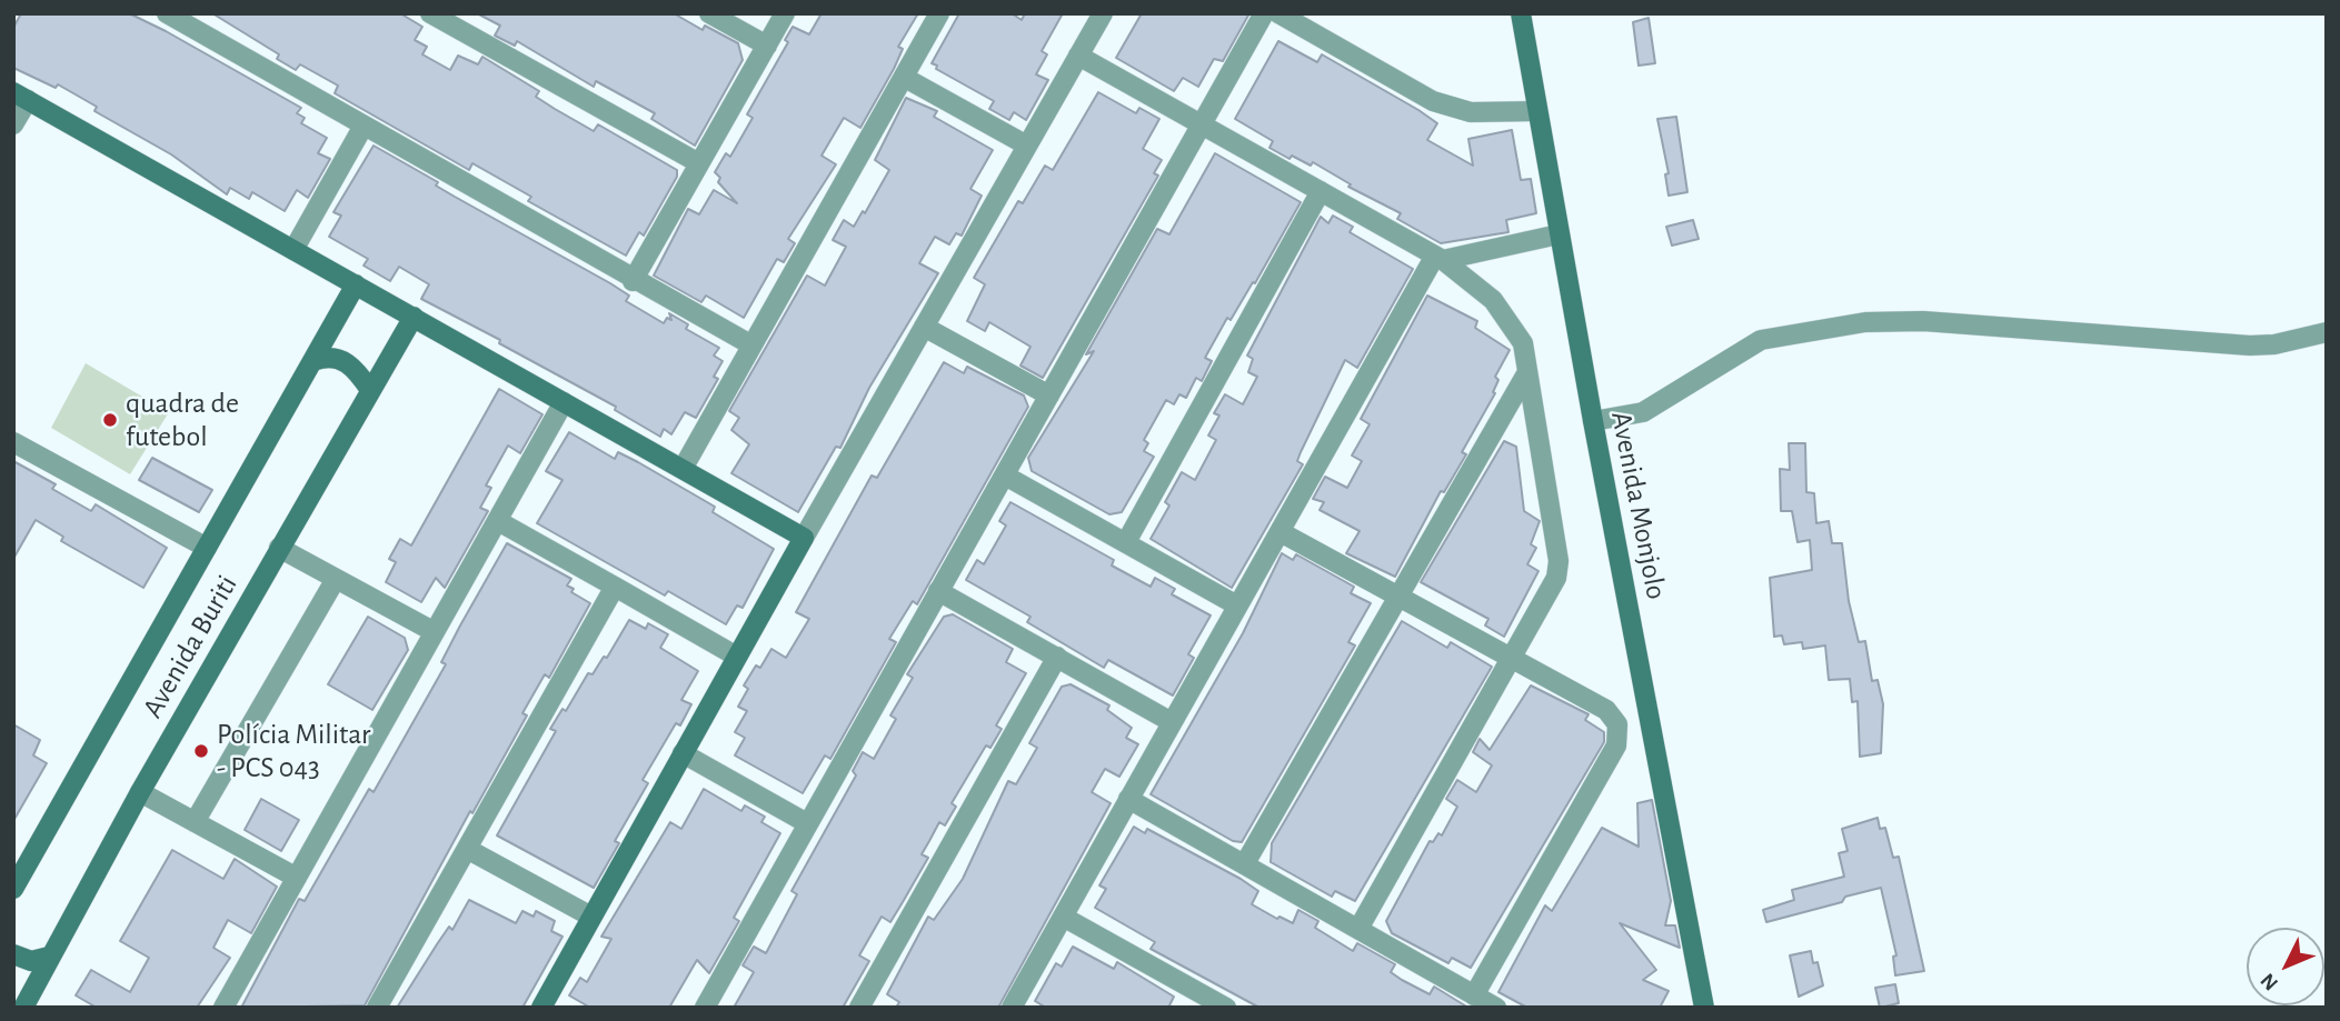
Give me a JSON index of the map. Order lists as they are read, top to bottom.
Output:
{
  "streets": {
    "street": ["Avenida Monjolo", "Avenida Buriti"]
  },
  "places": ["quadra de futebol", "Polícia Militar - PCS 043"],
  "north": "bottom left"
}
